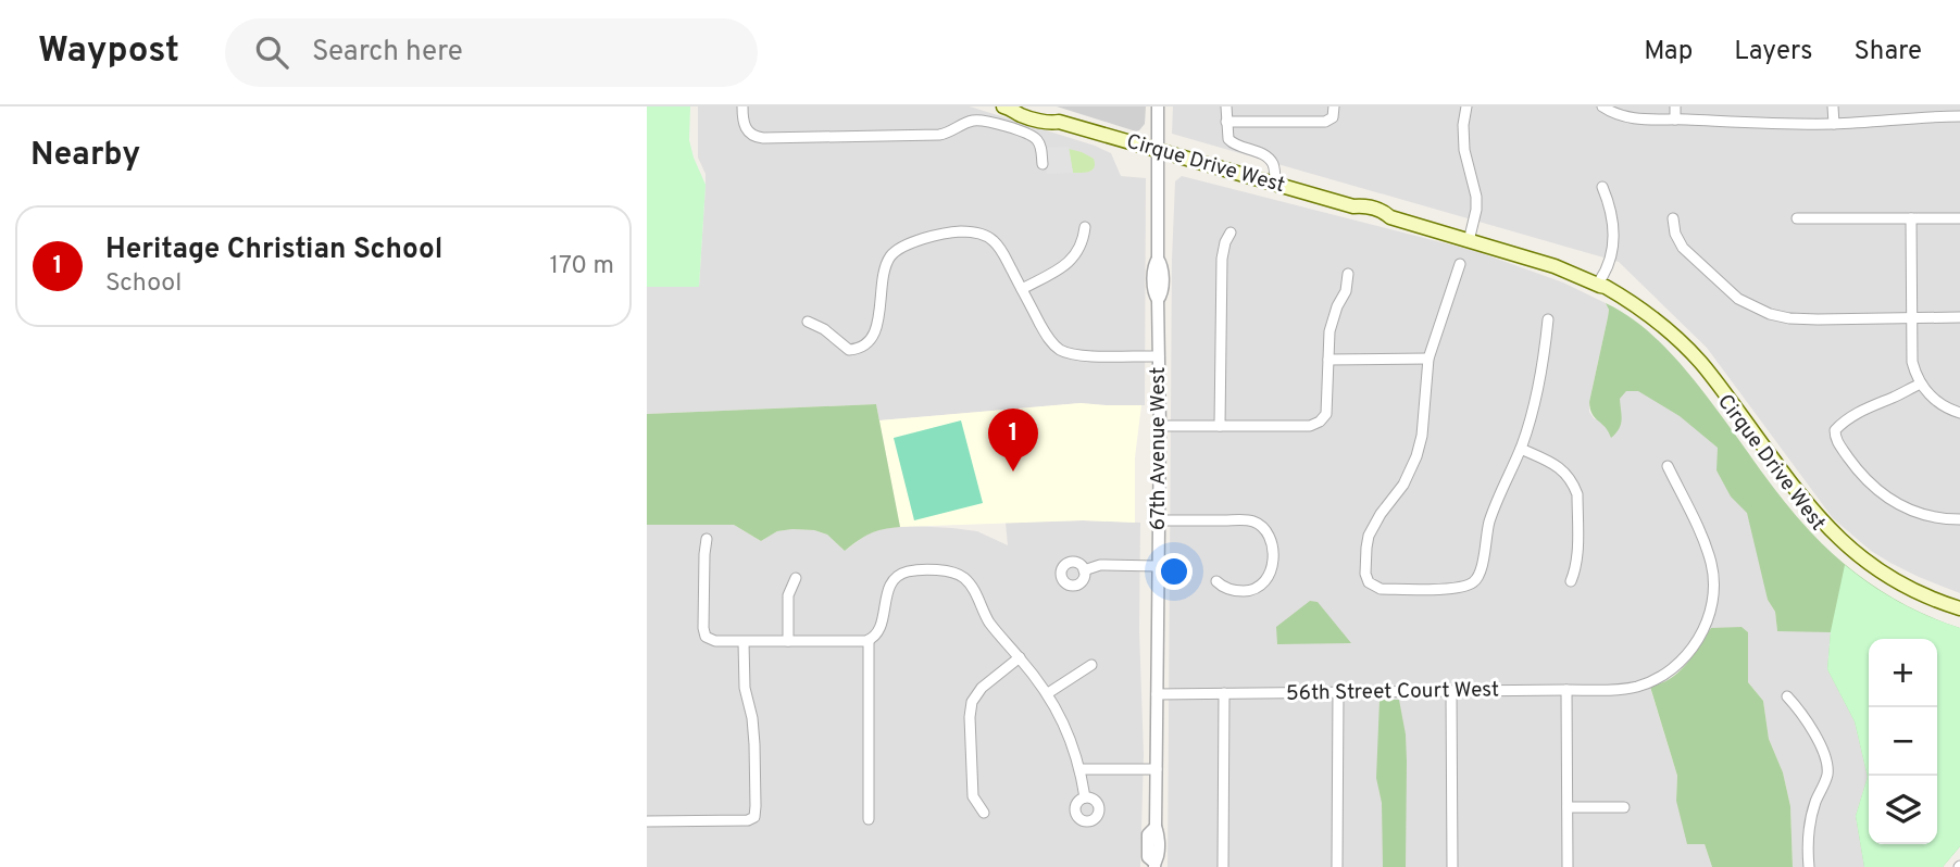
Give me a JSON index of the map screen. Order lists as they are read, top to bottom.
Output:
{
  "streets": {
    "main road": ["Cirque Drive West"],
    "street": ["67th Avenue West", "56th Street Court West"]
  },
  "crossings": [
    ["Cirque Drive West", "67th Avenue West"],
    ["67th Avenue West", "56th Street Court West"]
  ],
  "page": {
    "header": "Waypost",
    "search": "Search here",
    "nav": ["Map", "Layers", "Share"],
    "heading": "Nearby",
    "list": [
      {
        "mark": "1",
        "name": "Heritage Christian School",
        "note": "School",
        "value": "170 m"
      }
    ],
    "pins": "1",
    "map_buttons": ["+", "−"]
  }
}
